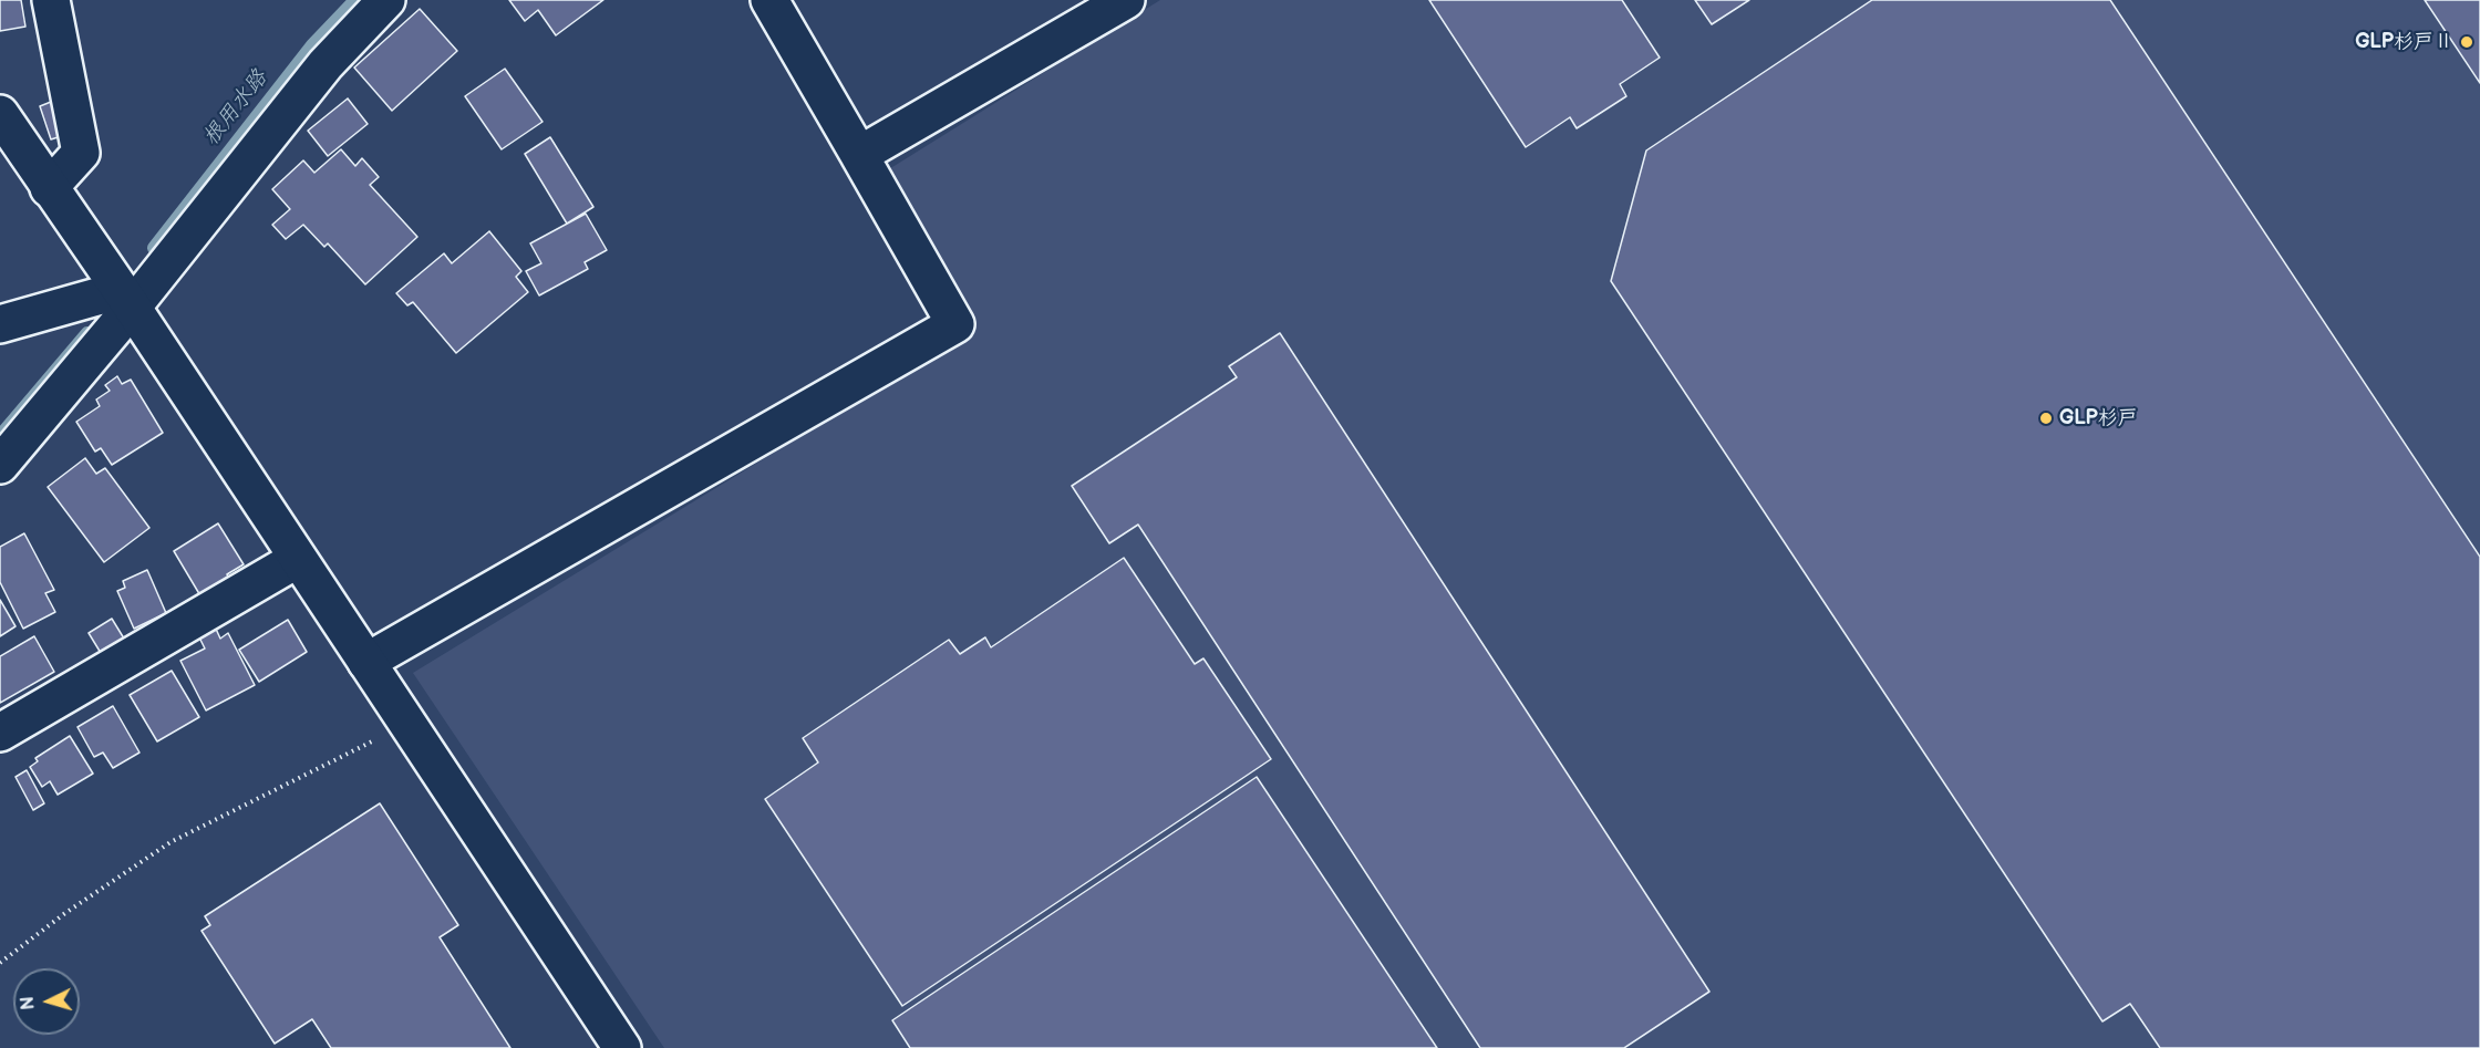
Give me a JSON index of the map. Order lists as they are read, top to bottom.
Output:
{
  "water": ["根用水路"],
  "places": ["GLP杉戸Ⅱ", "GLP杉戸"],
  "north": "left"
}
